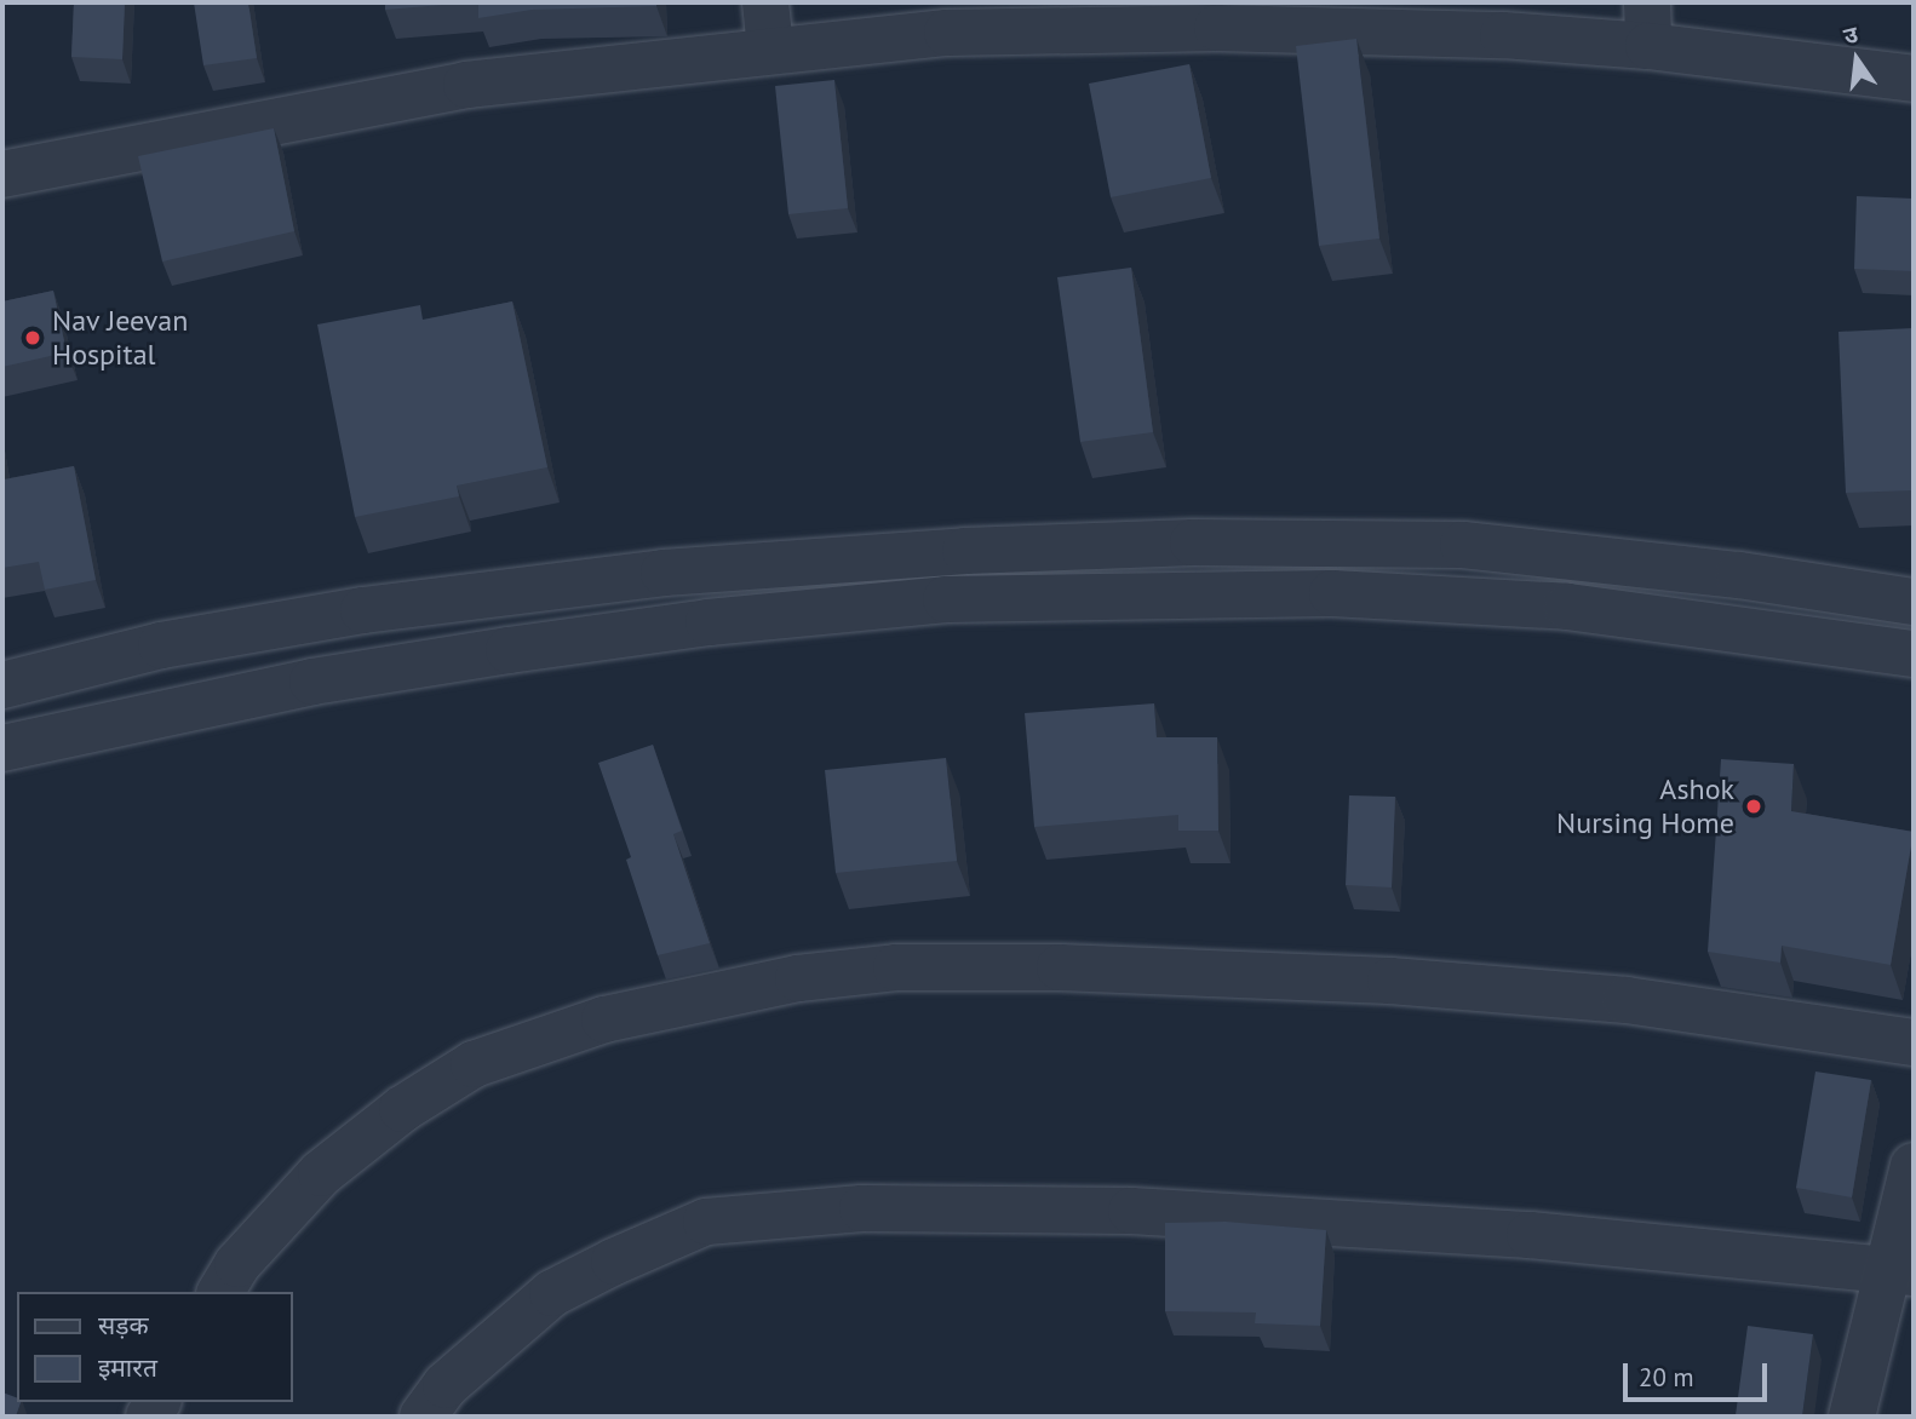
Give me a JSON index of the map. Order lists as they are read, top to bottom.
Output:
{
  "places": ["Nav Jeevan Hospital", "Ashok Nursing Home"],
  "legend": ["सड़क", "इमारत"],
  "scale_bar": "20 m",
  "north": "top"
}
